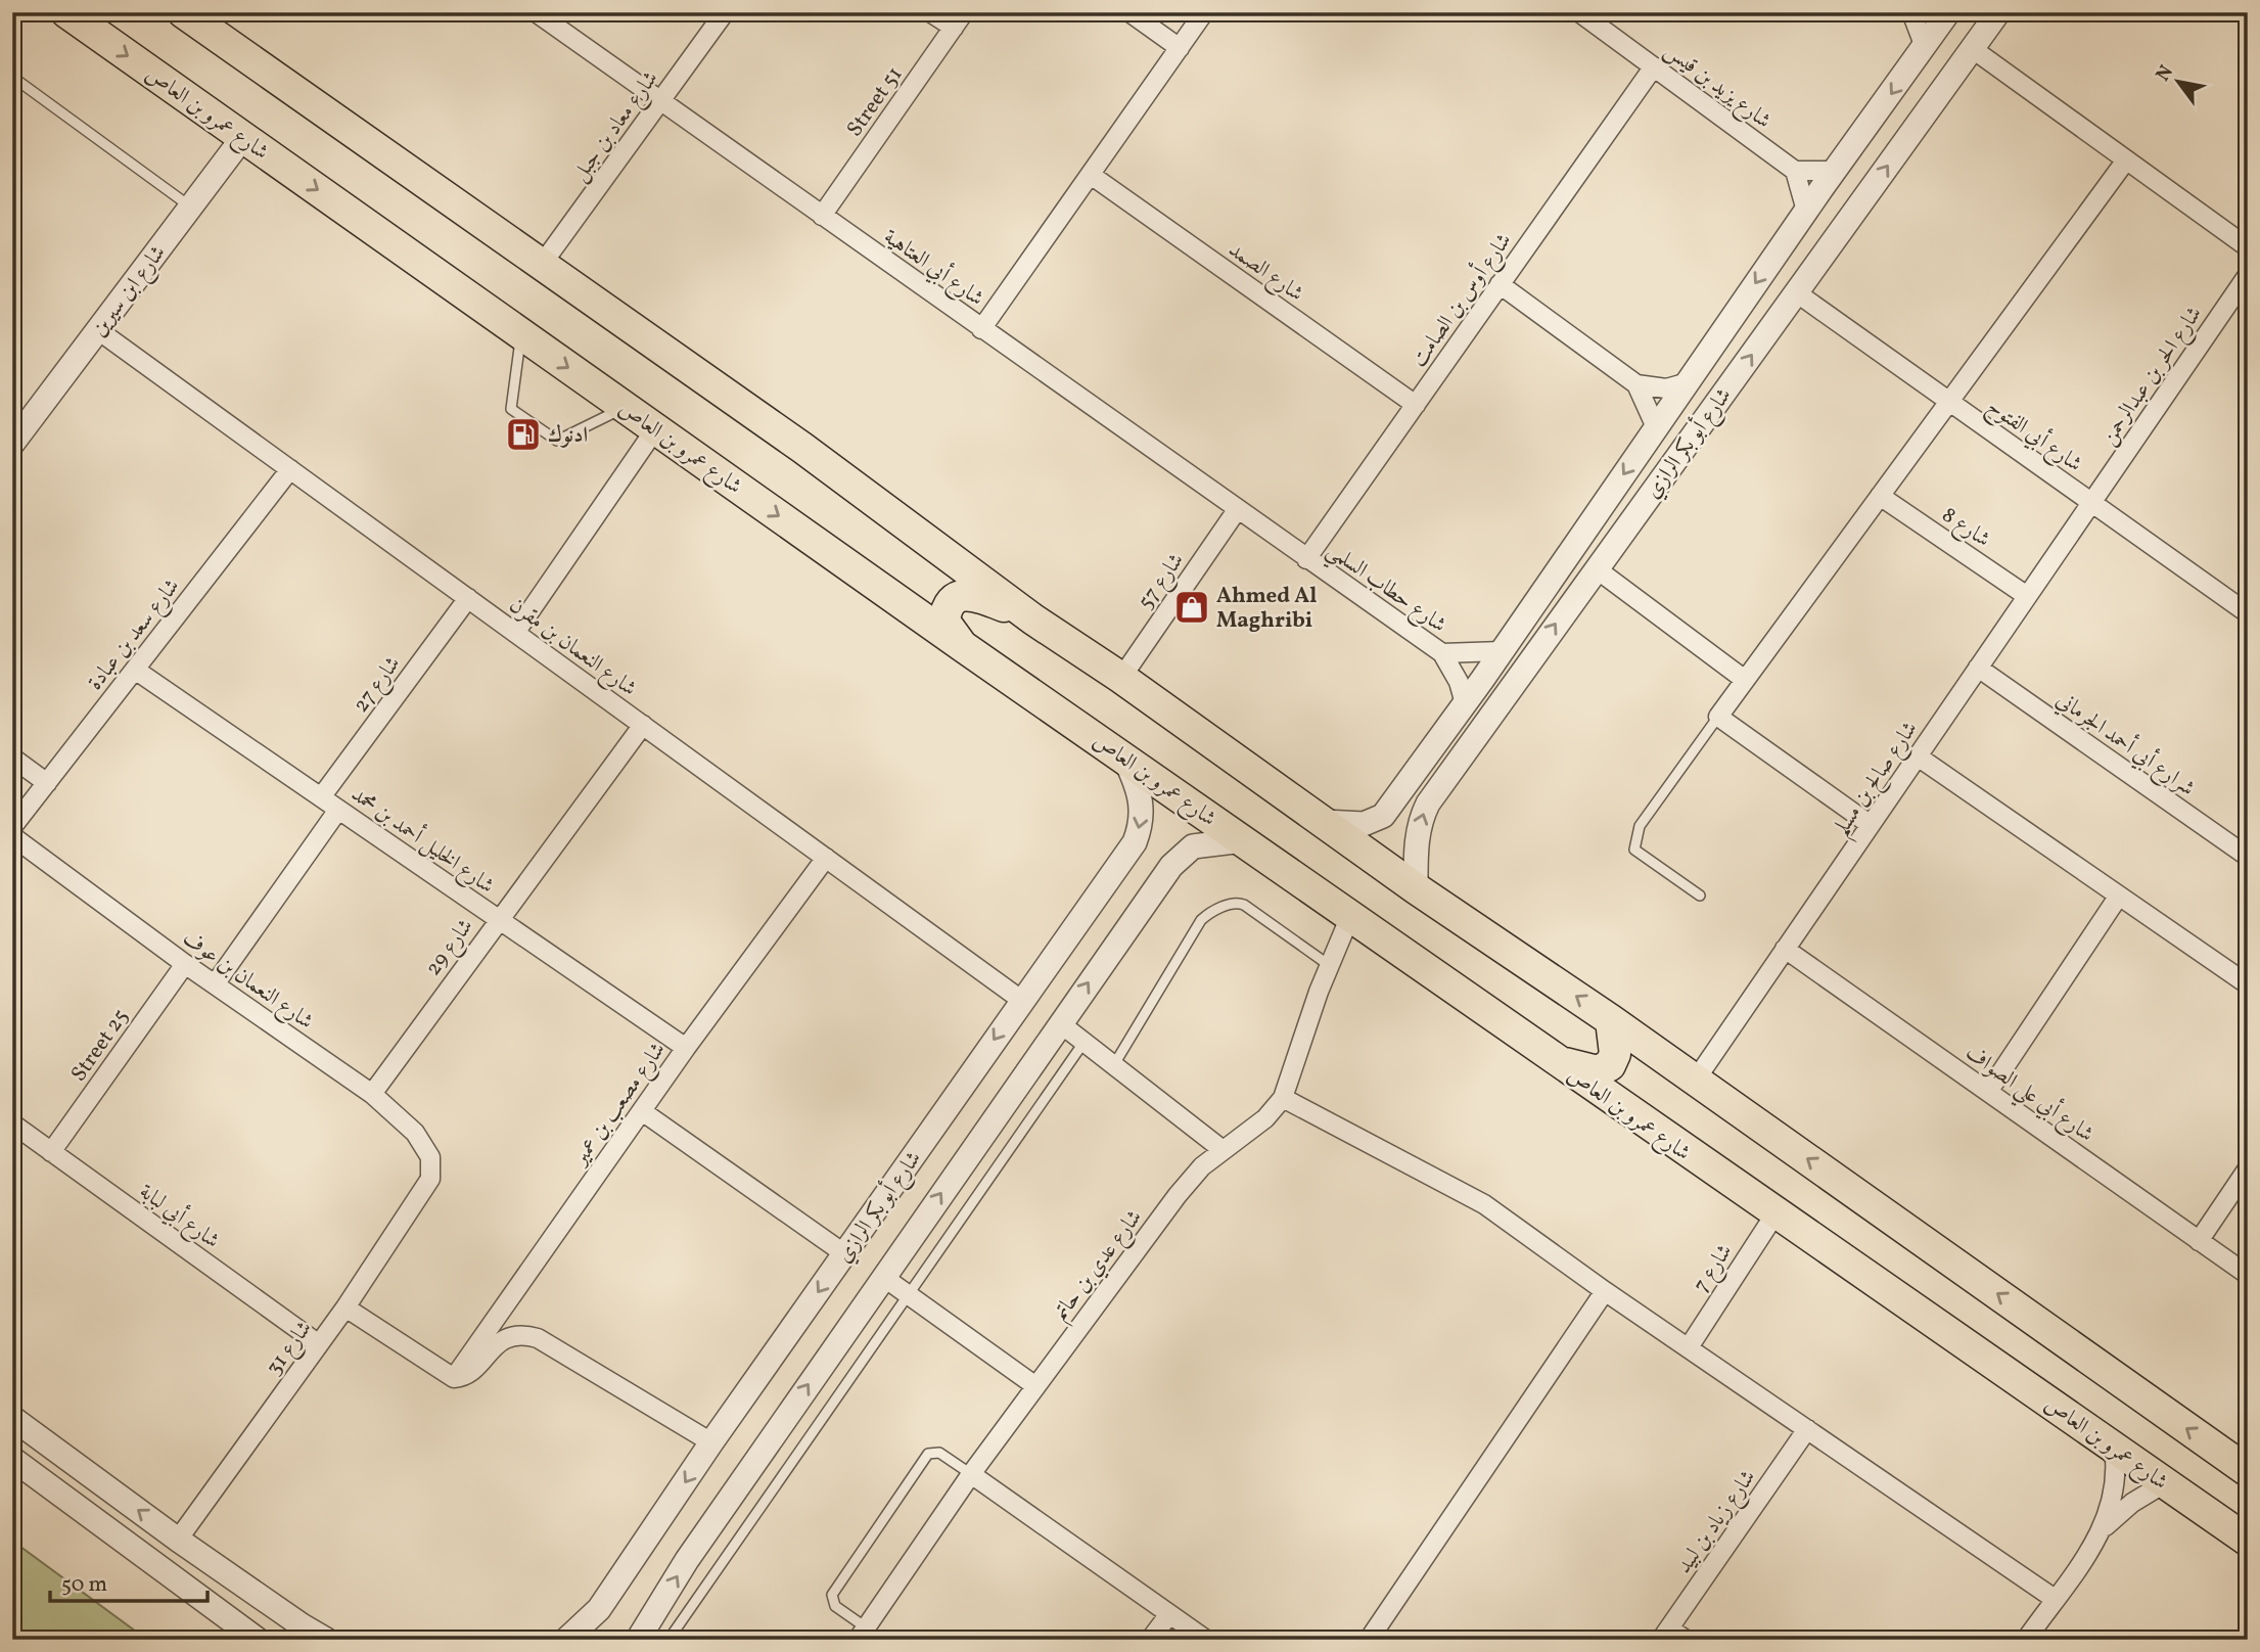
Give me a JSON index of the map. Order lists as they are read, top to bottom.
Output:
{
  "streets": {
    "main road": ["شارع عمرو بن العاص"],
    "street": [
      "شارع يزيد بن قيس",
      "Street 51",
      "شارع معاد بن جبل",
      "شارع أبي العتاهية",
      "شارع الصمد",
      "شارع ابن سيرين",
      "شارع أوس بن الصامت",
      "شارع الحر بن عبدالرحمن",
      "شارع أبي الفتوح",
      "شارع أبو بكر الرازي",
      "شارع 8",
      "شارع 57",
      "شارع حطاب السلمي",
      "شارع سعد بن عبادة",
      "شارع النعمان بن مقرن",
      "شارع 27",
      "شرارع أبي أحمد الجرماني",
      "شارع صالح بن مسلم",
      "شارع الخليل أحمد بن محمد",
      "شارع 29",
      "شارع النعمان بن عوف",
      "Street 25",
      "شارع أبي علي الصواف",
      "شارع مصعب بن عمير",
      "شارع أبي لبابة",
      "شارع عدي بن حاتم",
      "شارع 7",
      "شارع 31",
      "شارع زياد بن لبيد"
    ]
  },
  "crossings": [
    ["شارع يزيد بن قيس", "شارع أوس بن الصامت"],
    ["Street 51", "شارع أبي العتاهية"],
    ["شارع عمرو بن العاص", "شارع ابن سيرين"],
    ["شارع عمرو بن العاص", "شارع أبو بكر الرازي"],
    ["شارع عمرو بن العاص", "شارع عدي بن حاتم"],
    ["شارع عمرو بن العاص", "شارع 7"],
    ["شارع معاد بن جبل", "شارع أبي العتاهية"],
    ["شارع أبي العتاهية", "شارع أوس بن الصامت"],
    ["شارع أبي العتاهية", "شارع 57"],
    ["شارع أبي العتاهية", "شارع حطاب السلمي"],
    ["شارع الصمد", "شارع أوس بن الصامت"],
    ["شارع ابن سيرين", "شارع النعمان بن مقرن"],
    ["شارع أوس بن الصامت", "شارع حطاب السلمي"],
    ["شارع الحر بن عبدالرحمن", "شارع أبي الفتوح"],
    ["شارع الحر بن عبدالرحمن", "شارع صالح بن مسلم"],
    ["شارع أبي الفتوح", "شارع أبو بكر الرازي"],
    ["شارع أبي الفتوح", "شارع صالح بن مسلم"],
    ["شارع أبو بكر الرازي", "شارع النعمان بن مقرن"],
    ["شارع 8", "شارع صالح بن مسلم"],
    ["شارع سعد بن عبادة", "شارع النعمان بن مقرن"],
    ["شارع سعد بن عبادة", "شارع الخليل أحمد بن محمد"],
    ["شارع النعمان بن مقرن", "شارع 27"],
    ["شارع النعمان بن مقرن", "شارع 29"],
    ["شارع النعمان بن مقرن", "شارع مصعب بن عمير"],
    ["شارع 27", "شارع الخليل أحمد بن محمد"],
    ["شرارع أبي أحمد الجرماني", "شارع صالح بن مسلم"],
    ["شارع صالح بن مسلم", "شارع أبي علي الصواف"],
    ["شارع الخليل أحمد بن محمد", "شارع 29"],
    ["شارع الخليل أحمد بن محمد", "شارع مصعب بن عمير"],
    ["شارع 29", "شارع النعمان بن عوف"],
    ["شارع النعمان بن عوف", "Street 25"],
    ["شارع النعمان بن عوف", "شارع 31"],
    ["Street 25", "شارع أبي لبابة"],
    ["شارع أبي لبابة", "شارع 31"]
  ],
  "places": {
    "fuel station": ["ادنوك"],
    "shop": ["Ahmed Al Maghribi"]
  },
  "scale_bar": "50 m",
  "north": "top left"
}
